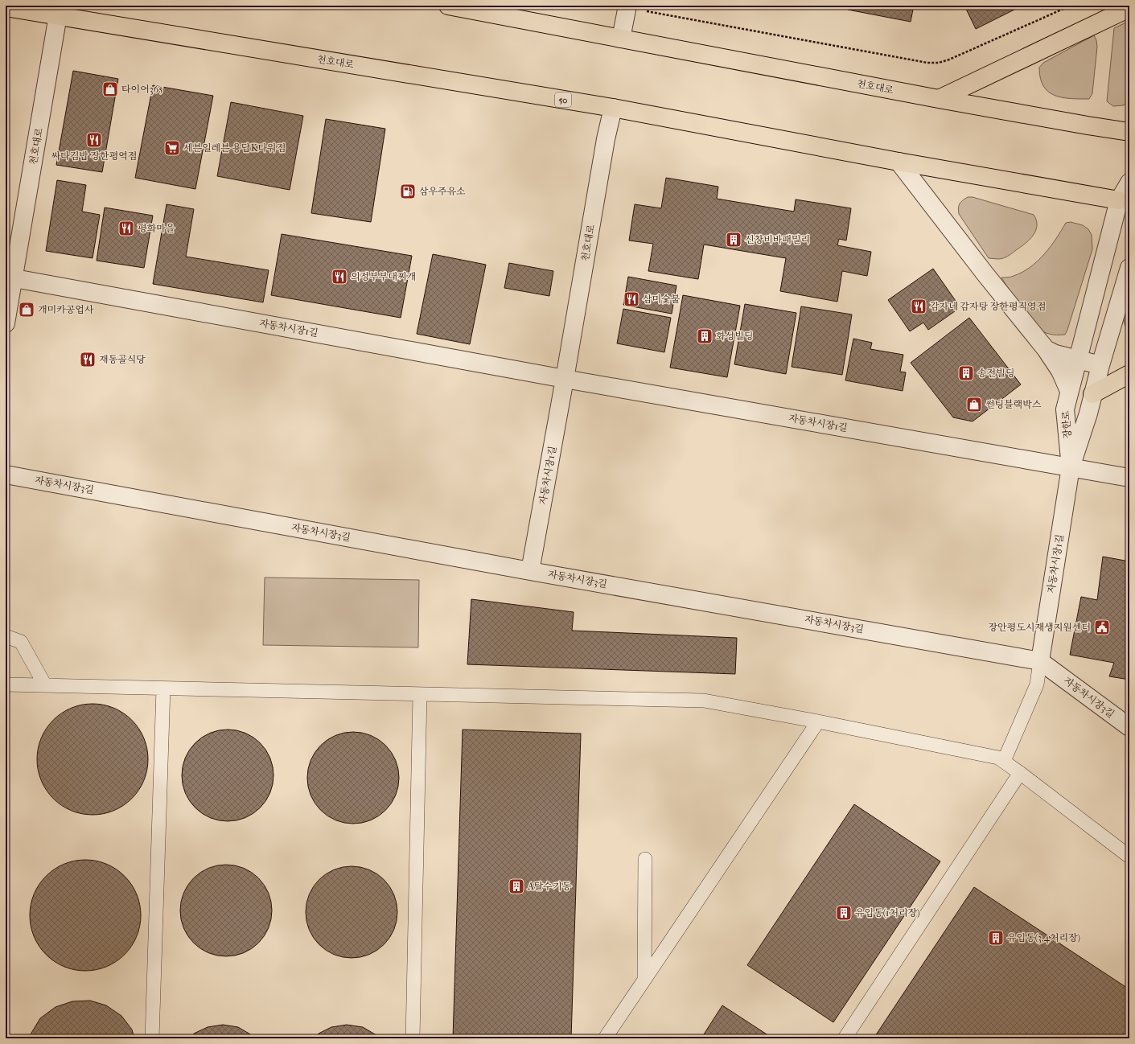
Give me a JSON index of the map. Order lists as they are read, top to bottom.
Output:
{
  "streets": {
    "main road": ["천호대로", "50"],
    "street": ["자동차시장1길", "장한로", "자동차시장3길"]
  },
  "crossings": [
    ["천호대로", "자동차시장1길"],
    ["천호대로", "장한로"],
    ["자동차시장1길", "장한로"],
    ["자동차시장1길", "자동차시장3길"]
  ],
  "places": {
    "shop": ["타이어365", "개미카공업사", "썬팅블랙박스"],
    "restaurant": [
      "싸다김밥 장한평역점",
      "평화마을",
      "의정부부대찌개",
      "삼미숯불",
      "감자네 감자탕 장한평직영점",
      "재동골식당"
    ],
    "supermarket": ["세븐일레븐 용답K타워점"],
    "fuel station": ["삼우주유소"],
    "building": [
      "신창비바패밀리",
      "화성빌딩",
      "송전빌딩",
      "A탈수기동",
      "유입동(1처리장)",
      "유입동(3,4처리장)"
    ],
    "public building": ["장안평도시재생지원센터"]
  }
}
